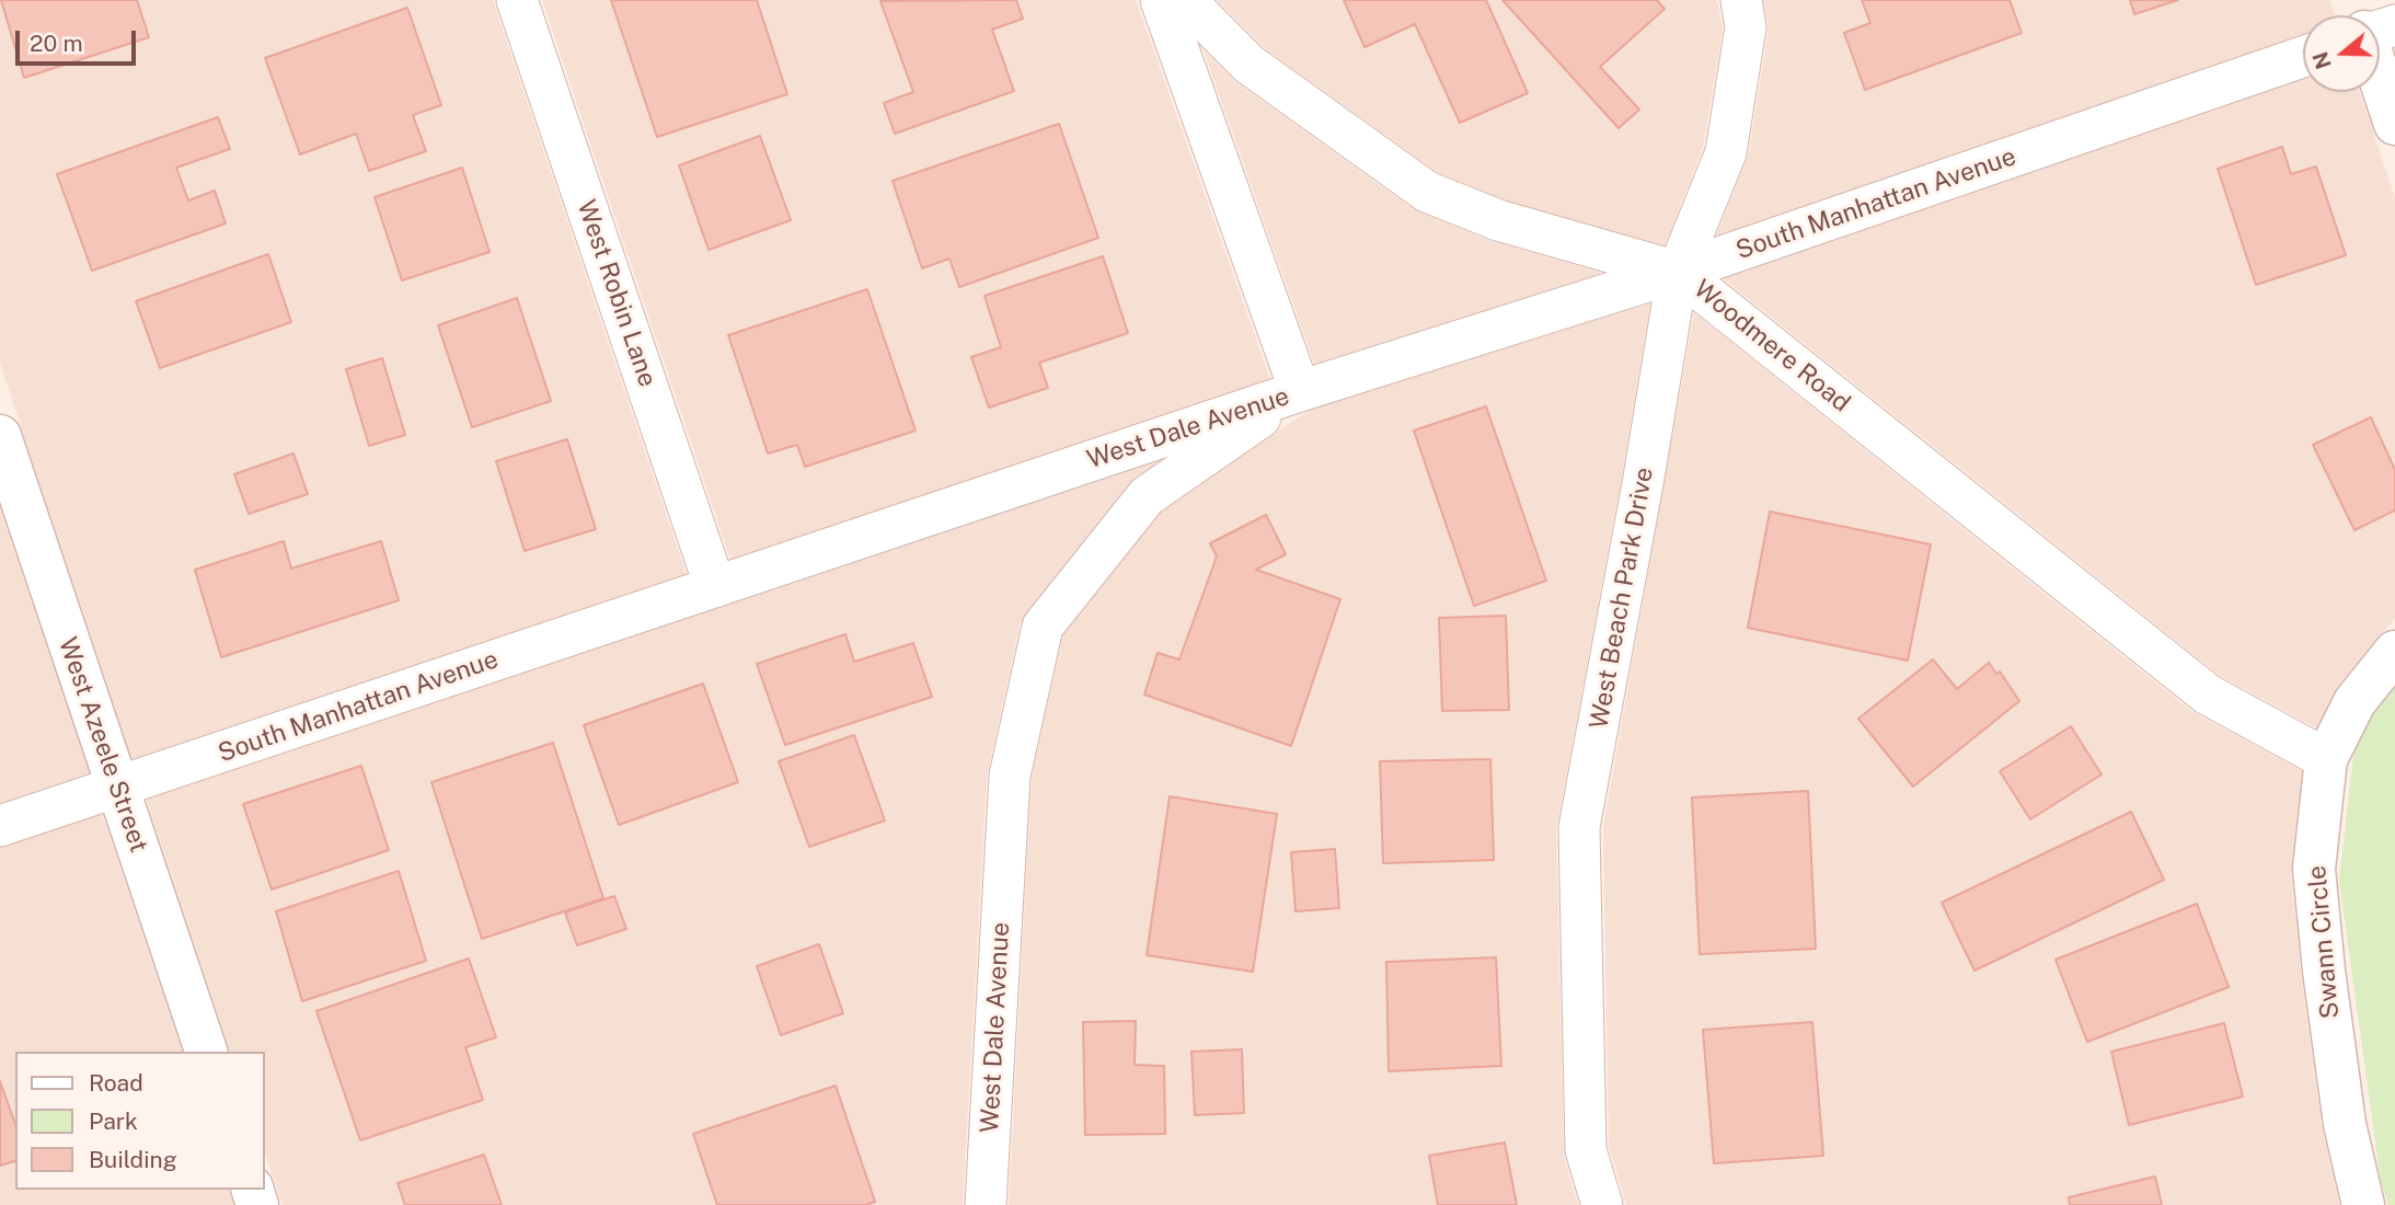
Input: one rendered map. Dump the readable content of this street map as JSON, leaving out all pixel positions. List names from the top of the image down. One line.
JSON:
{"streets":{"street":["South Manhattan Avenue","West Robin Lane","Woodmere Road","West Dale Avenue","West Beach Park Drive","West Azeele Street","Swann Circle"]},"crossings":[["South Manhattan Avenue","West Robin Lane"],["South Manhattan Avenue","Woodmere Road"],["South Manhattan Avenue","West Dale Avenue"],["South Manhattan Avenue","West Beach Park Drive"],["South Manhattan Avenue","West Azeele Street"],["West Robin Lane","West Dale Avenue"],["Woodmere Road","West Beach Park Drive"],["Woodmere Road","Swann Circle"]],"legend":["Road","Park","Building"],"scale_bar":"20 m","north":"left"}
